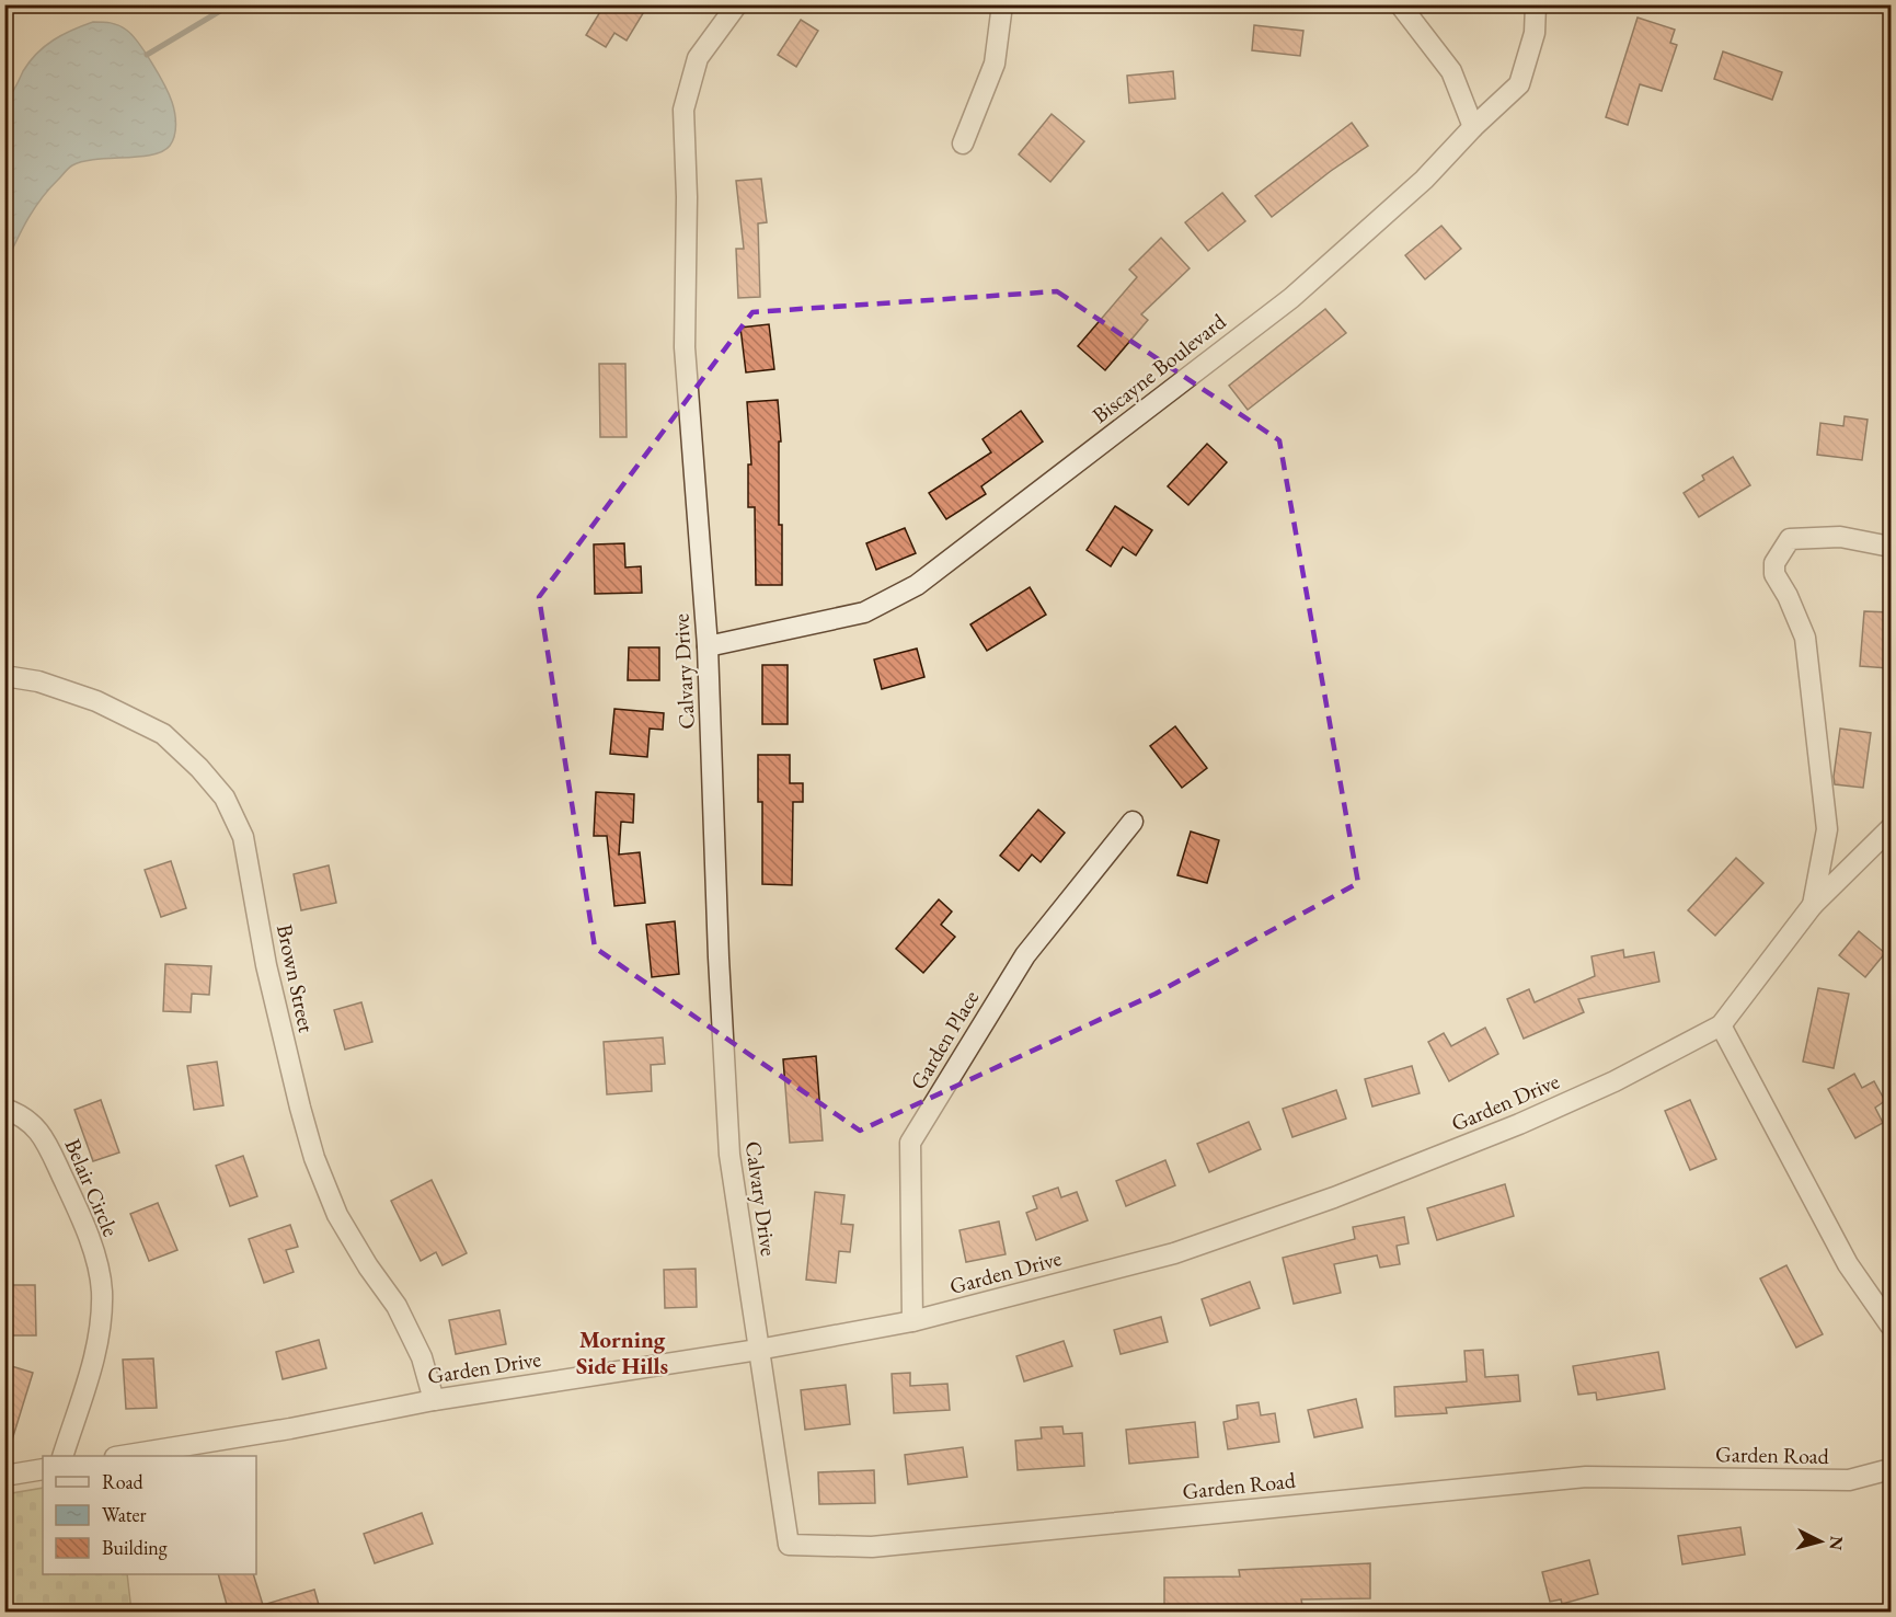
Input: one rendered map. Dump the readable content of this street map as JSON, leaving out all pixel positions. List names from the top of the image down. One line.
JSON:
{"streets":{"street":["Biscayne Boulevard","Calvary Drive","Brown Street","Garden Place","Garden Drive","Belair Circle","Garden Road"]},"crossings":[["Biscayne Boulevard","Calvary Drive"],["Calvary Drive","Garden Drive"],["Calvary Drive","Garden Road"],["Brown Street","Garden Drive"],["Garden Place","Garden Drive"],["Garden Drive","Garden Road"]],"districts":["Morning Side Hills"],"legend":["Road","Water","Building"],"north":"right"}
